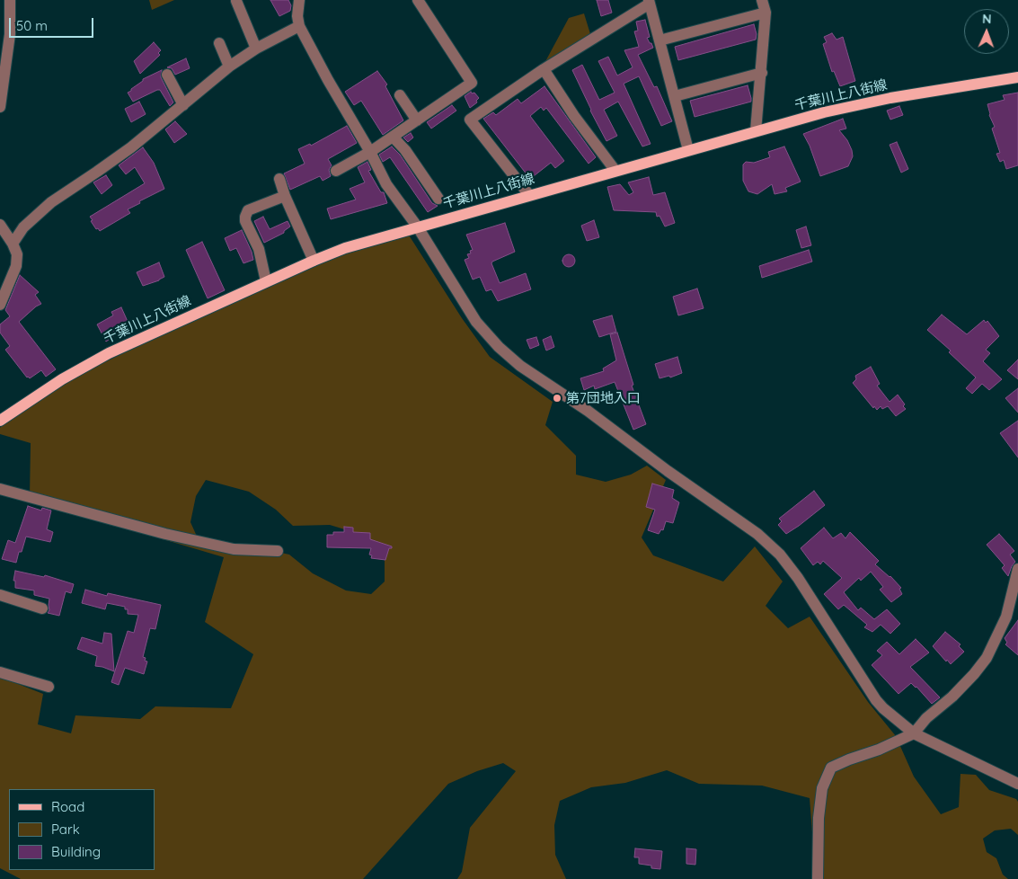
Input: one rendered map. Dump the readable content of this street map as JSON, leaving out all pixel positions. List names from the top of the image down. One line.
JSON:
{"streets":{"main road":["千葉川上八街線"]},"places":["第7団地入口"],"legend":["Road","Park","Building"],"scale_bar":"50 m","north":"top"}
